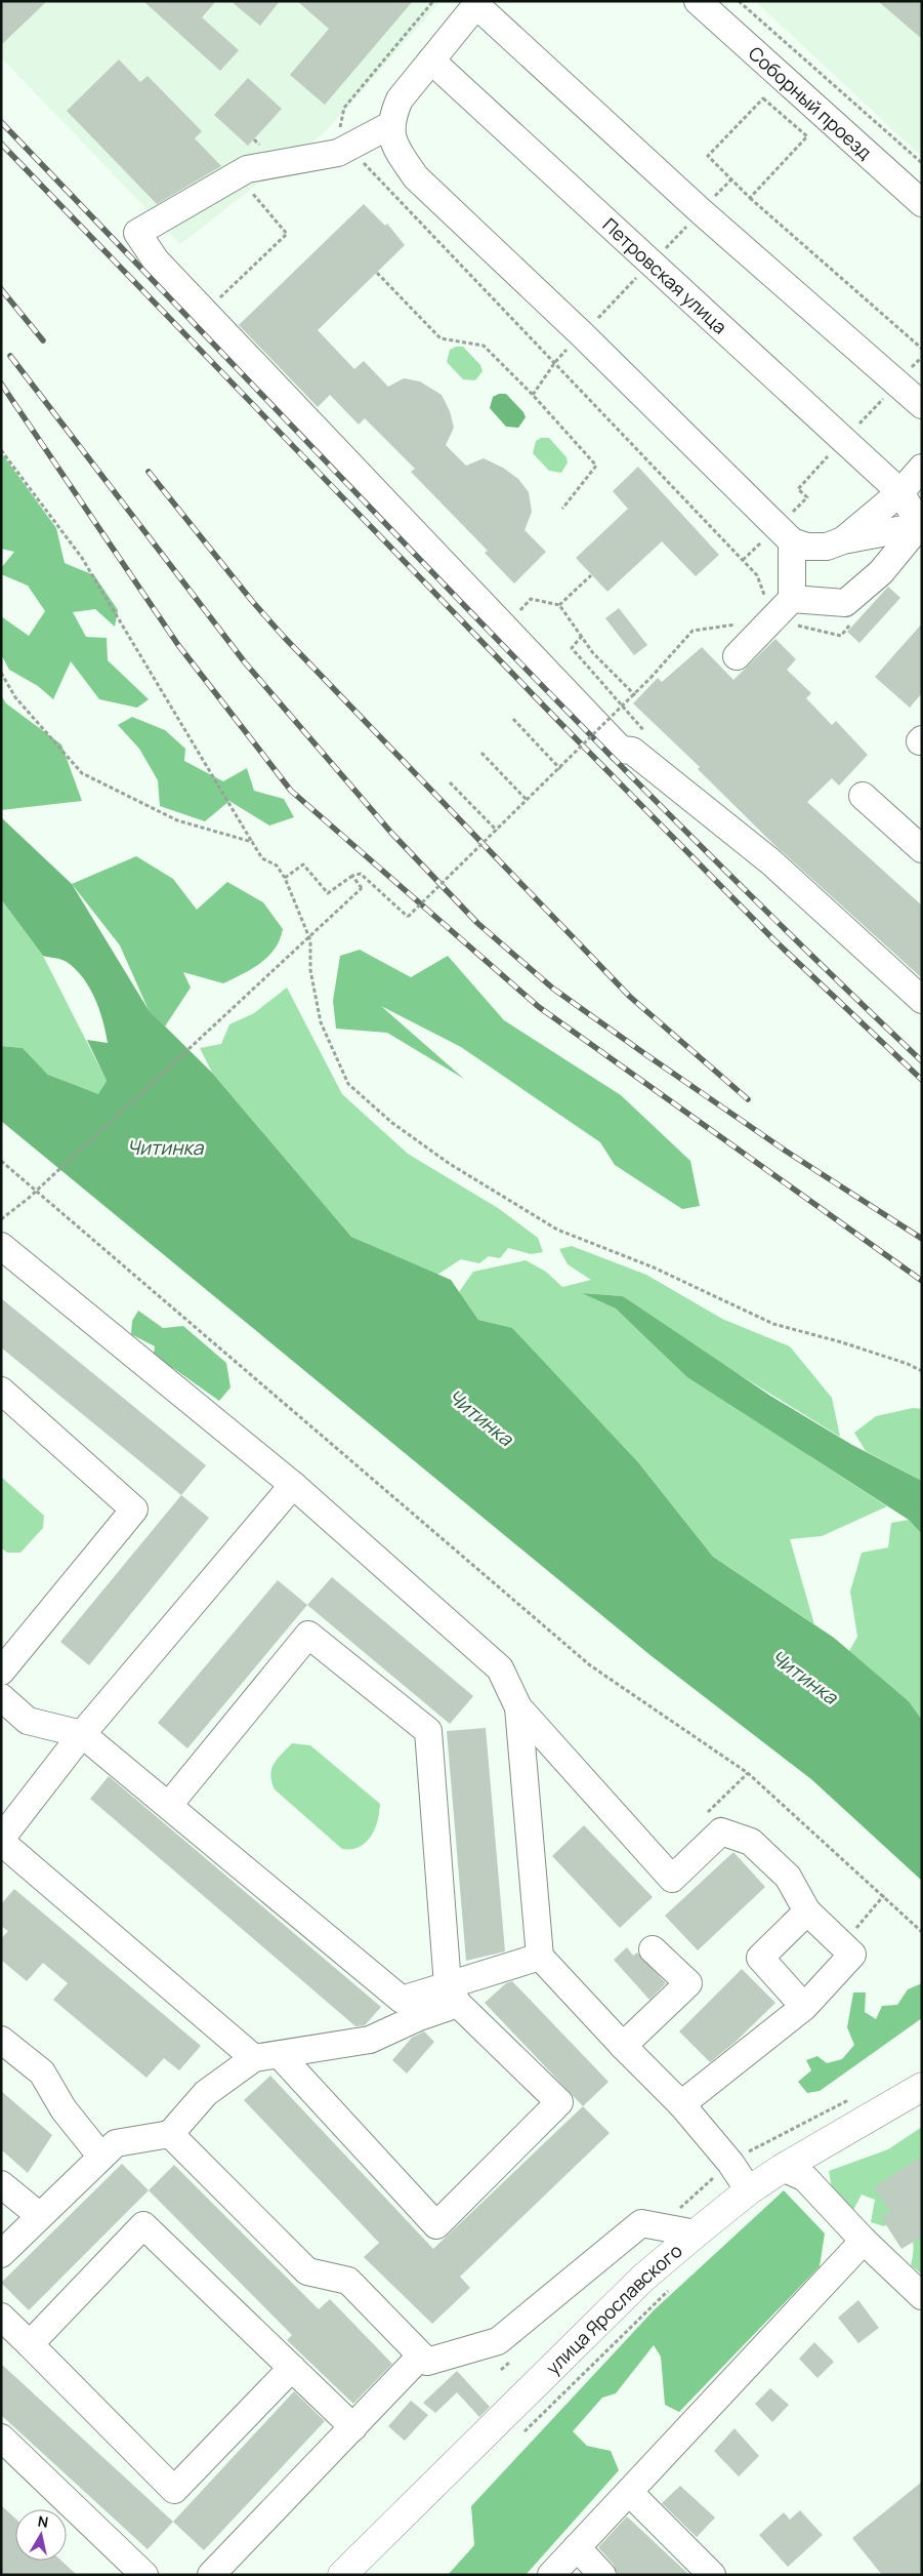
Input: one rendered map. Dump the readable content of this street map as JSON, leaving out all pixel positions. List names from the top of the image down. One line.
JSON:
{"streets":{"main road":["улица Ярославского"],"street":["Соборный проезд","Петровская улица"]},"water":["Читинка"],"north":"top"}
